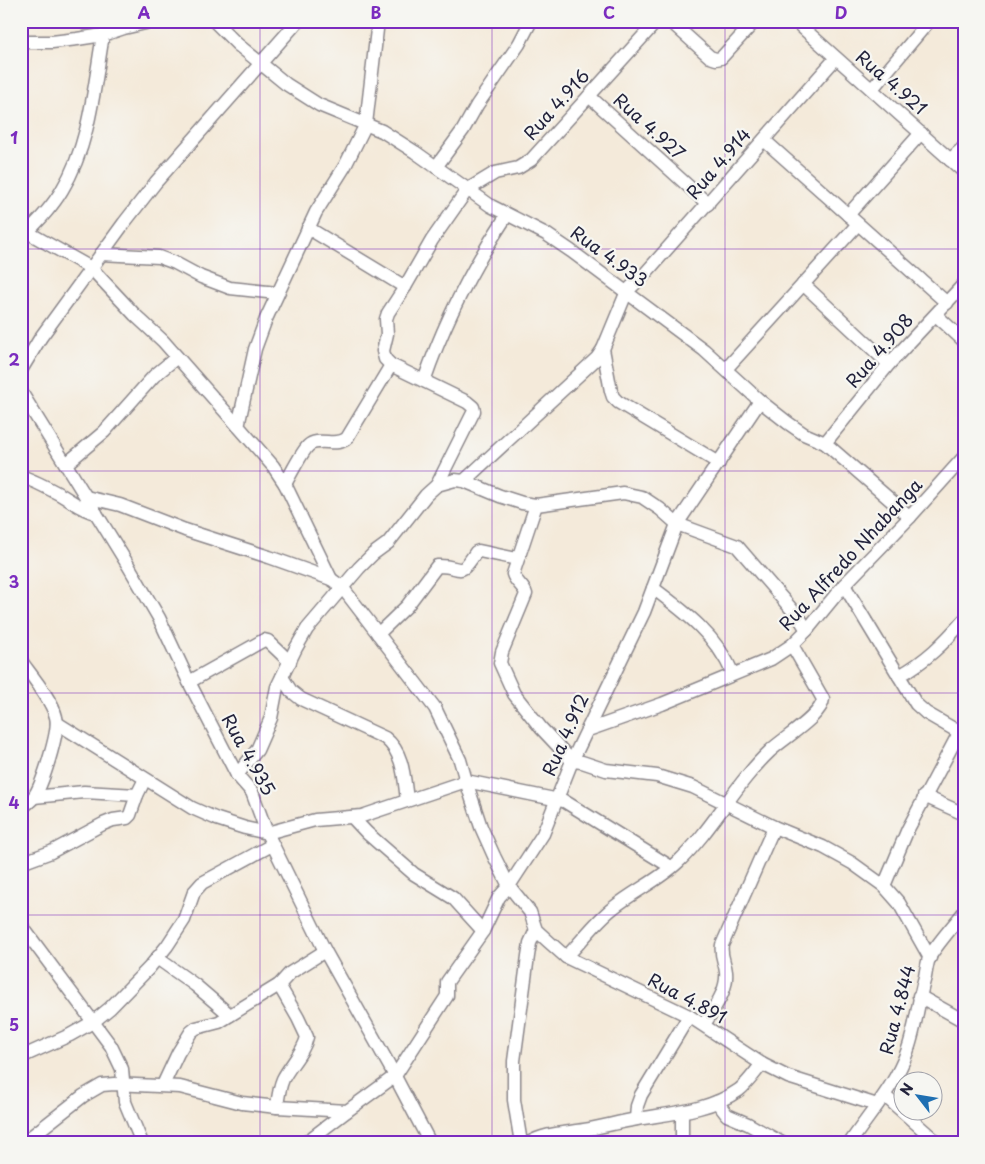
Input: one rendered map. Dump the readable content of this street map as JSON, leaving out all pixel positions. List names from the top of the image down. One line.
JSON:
{"streets":{"street":["Rua 4.921","Rua 4.916","Rua 4.927","Rua 4.914","Rua 4.933","Rua 4.908","Rua Alfredo Nhabanga","Rua 4.912","Rua 4.935","Rua 4.891","Rua 4.844"]},"crossings":[["Rua 4.921","Rua 4.914"],["Rua 4.916","Rua 4.927"],["Rua 4.916","Rua 4.933"],["Rua 4.927","Rua 4.914"],["Rua 4.914","Rua 4.933"],["Rua 4.933","Rua 4.908"],["Rua 4.933","Rua Alfredo Nhabanga"],["Rua 4.933","Rua 4.912"],["Rua Alfredo Nhabanga","Rua 4.912"],["Rua 4.912","Rua 4.935"],["Rua 4.912","Rua 4.891"],["Rua 4.891","Rua 4.844"]],"north":"top left","grid":{"columns":["A","B","C","D"],"rows":["1","2","3","4","5"]}}
